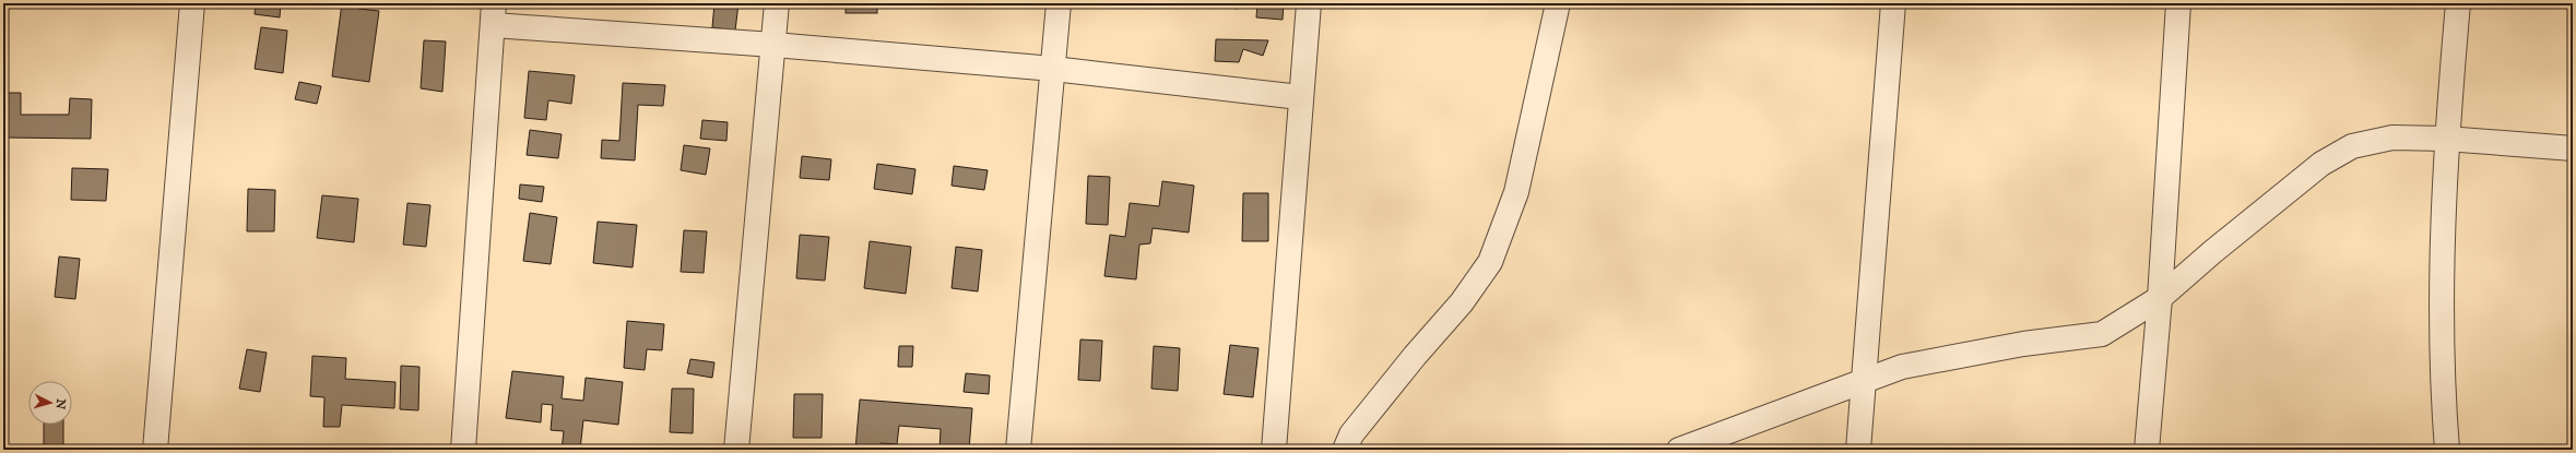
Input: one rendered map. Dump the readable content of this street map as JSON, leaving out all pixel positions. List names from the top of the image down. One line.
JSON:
{"north":"right"}
